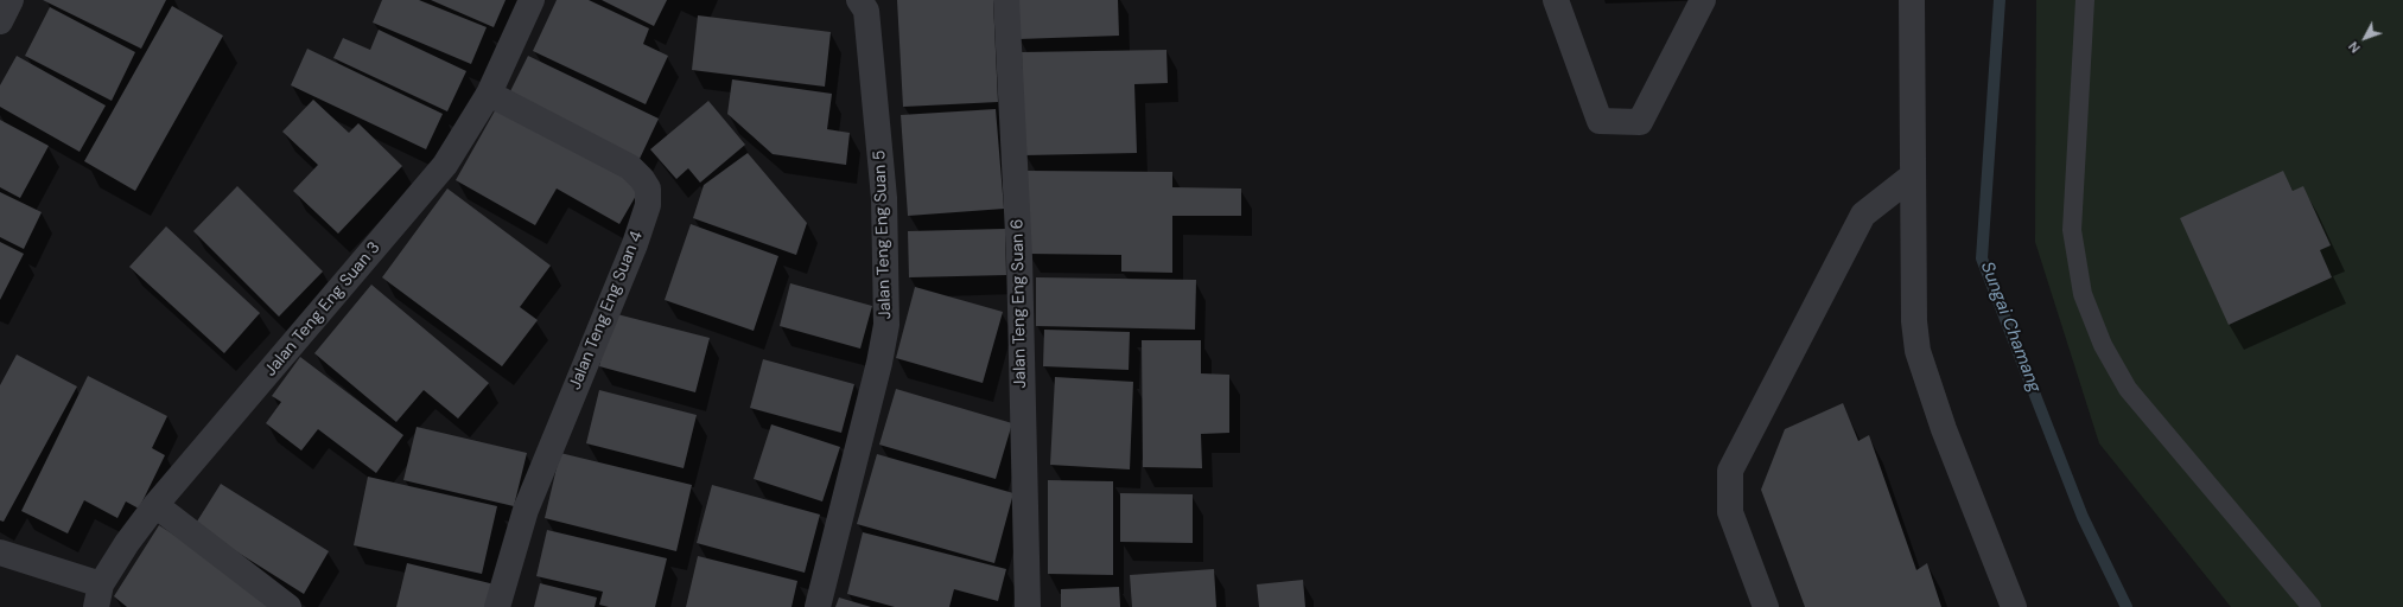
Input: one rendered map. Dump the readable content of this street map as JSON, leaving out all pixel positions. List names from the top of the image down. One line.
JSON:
{"streets":{"street":["Jalan Teng Eng Suan 5","Jalan Teng Eng Suan 6","Jalan Teng Eng Suan 3","Jalan Teng Eng Suan 4"]},"crossings":[["Jalan Teng Eng Suan 3","Jalan Teng Eng Suan 4"]],"water":["Sungai Chamang"],"north":"bottom left"}
